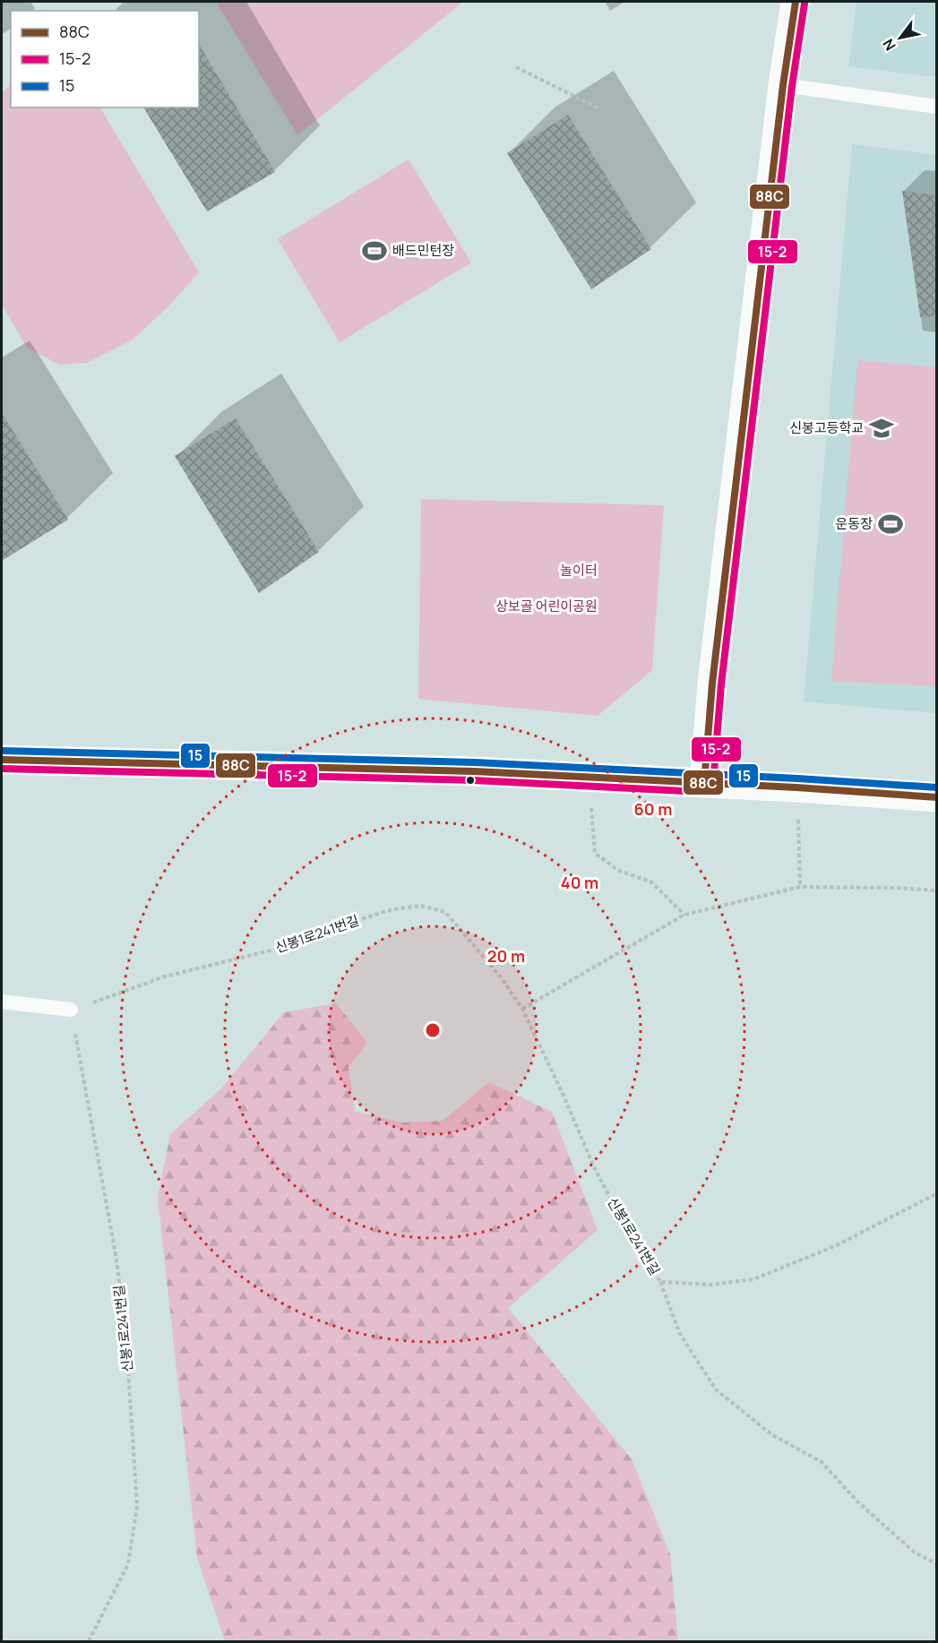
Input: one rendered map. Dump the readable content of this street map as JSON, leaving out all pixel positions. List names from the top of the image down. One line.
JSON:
{"streets":{"path":["신봉1로241번길"]},"parks":["놀이터","상보골 어린이공원"],"places":{"sports":["배드민턴장","운동장"],"school or university":["신봉고등학교"]},"lines":["transit line 88C","transit line 15-2","transit line 15"],"legend":["88C","15-2","15"],"north":"bottom left","rings":["60 m","40 m","20 m"]}
